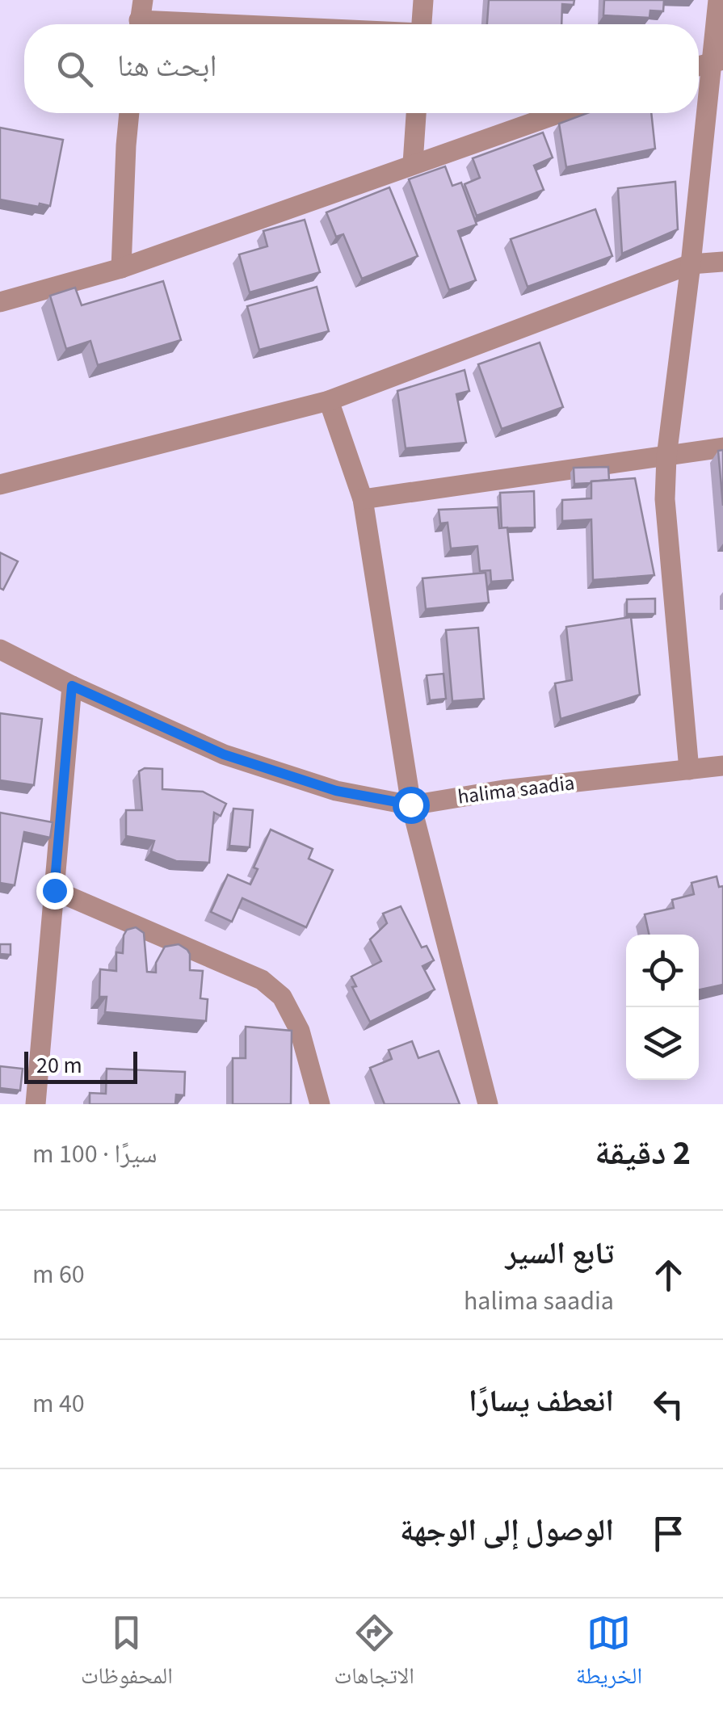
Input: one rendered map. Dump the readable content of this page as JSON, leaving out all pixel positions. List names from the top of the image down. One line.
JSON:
{"streets":{"street":["halima saadia"]},"scale_bar":"20 m","page":{"search":"ابحث هنا","scale":"20 m","heading":["2 دقيقة","سيرًا · 100 m"],"list":[["تابع السير","halima saadia","60 m"],["انعطف يسارًا","40 m"],"الوصول إلى الوجهة"],"nav":["الخريطة","الاتجاهات","المحفوظات"]}}
